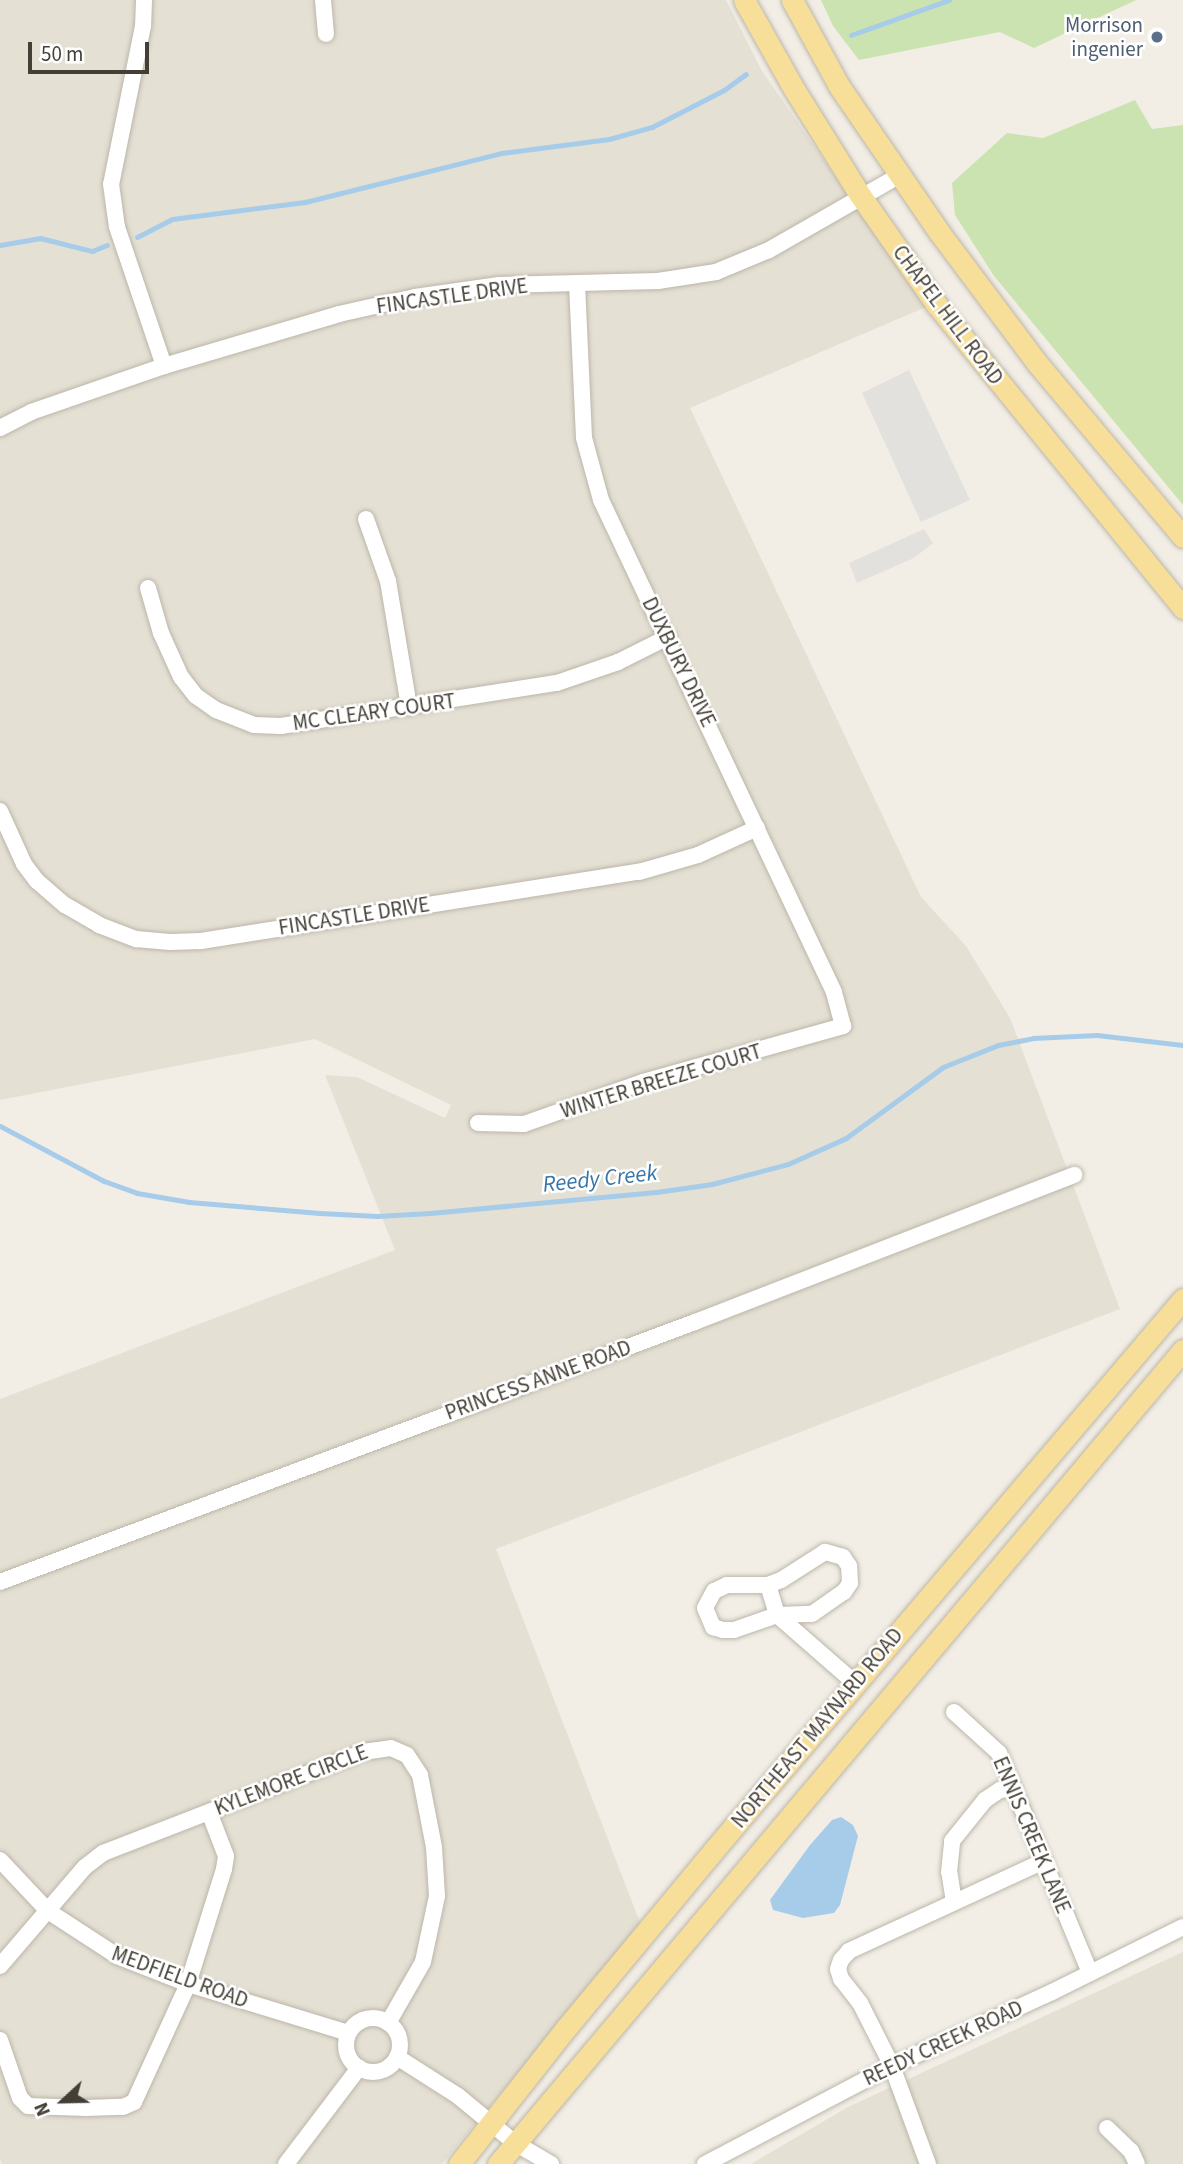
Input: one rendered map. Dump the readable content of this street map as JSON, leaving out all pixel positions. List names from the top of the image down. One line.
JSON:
{"streets":{"main road":["CHAPEL HILL ROAD","NORTHEAST MAYNARD ROAD"],"street":["FINCASTLE DRIVE","DUXBURY DRIVE","MC CLEARY COURT","WINTER BREEZE COURT","PRINCESS ANNE ROAD","KYLEMORE CIRCLE","ENNIS CREEK LANE","MEDFIELD ROAD","REEDY CREEK ROAD"]},"crossings":[["FINCASTLE DRIVE","CHAPEL HILL ROAD"],["FINCASTLE DRIVE","DUXBURY DRIVE"],["DUXBURY DRIVE","MC CLEARY COURT"],["DUXBURY DRIVE","WINTER BREEZE COURT"],["KYLEMORE CIRCLE","MEDFIELD ROAD"],["ENNIS CREEK LANE","REEDY CREEK ROAD"]],"water":["Reedy Creek"],"places":["Morrison ingenier"],"scale_bar":"50 m","north":"left"}
